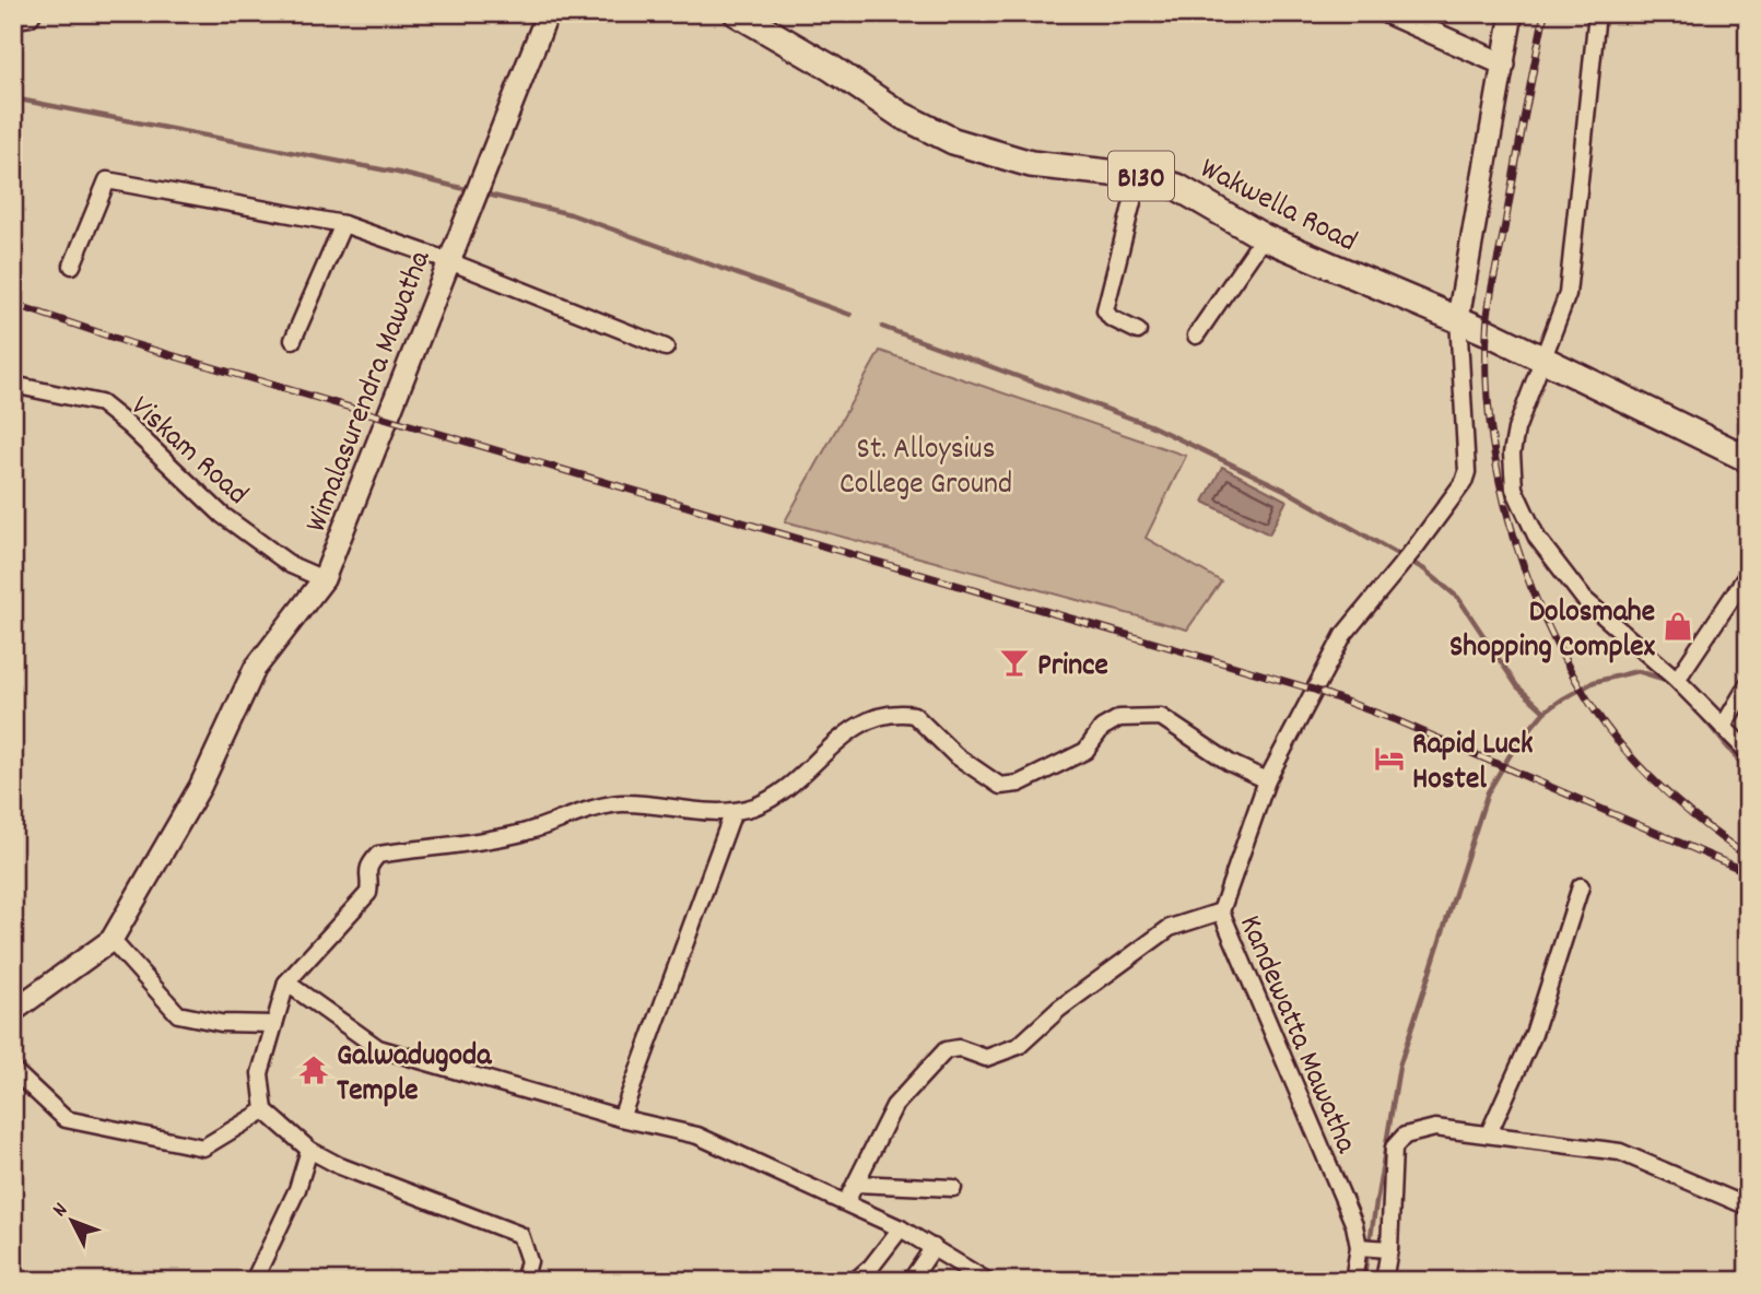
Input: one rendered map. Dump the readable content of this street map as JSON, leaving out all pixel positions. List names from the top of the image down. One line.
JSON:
{"streets":{"main road":["B130","Wakwella Road"],"street":["Wimalasurendra Mawatha","Viskam Road","Kandewatta Mawatha"]},"crossings":[["Wakwella Road","Kandewatta Mawatha"],["Wimalasurendra Mawatha","Viskam Road"]],"parks":["St. Alloysius College Ground"],"places":{"shop":["Dolosmahe Shopping Complex"],"bar":["Prince"],"hotel":["Rapid Luck Hostel"],"temple":["Galwadugoda Temple"]},"north":"top left"}
